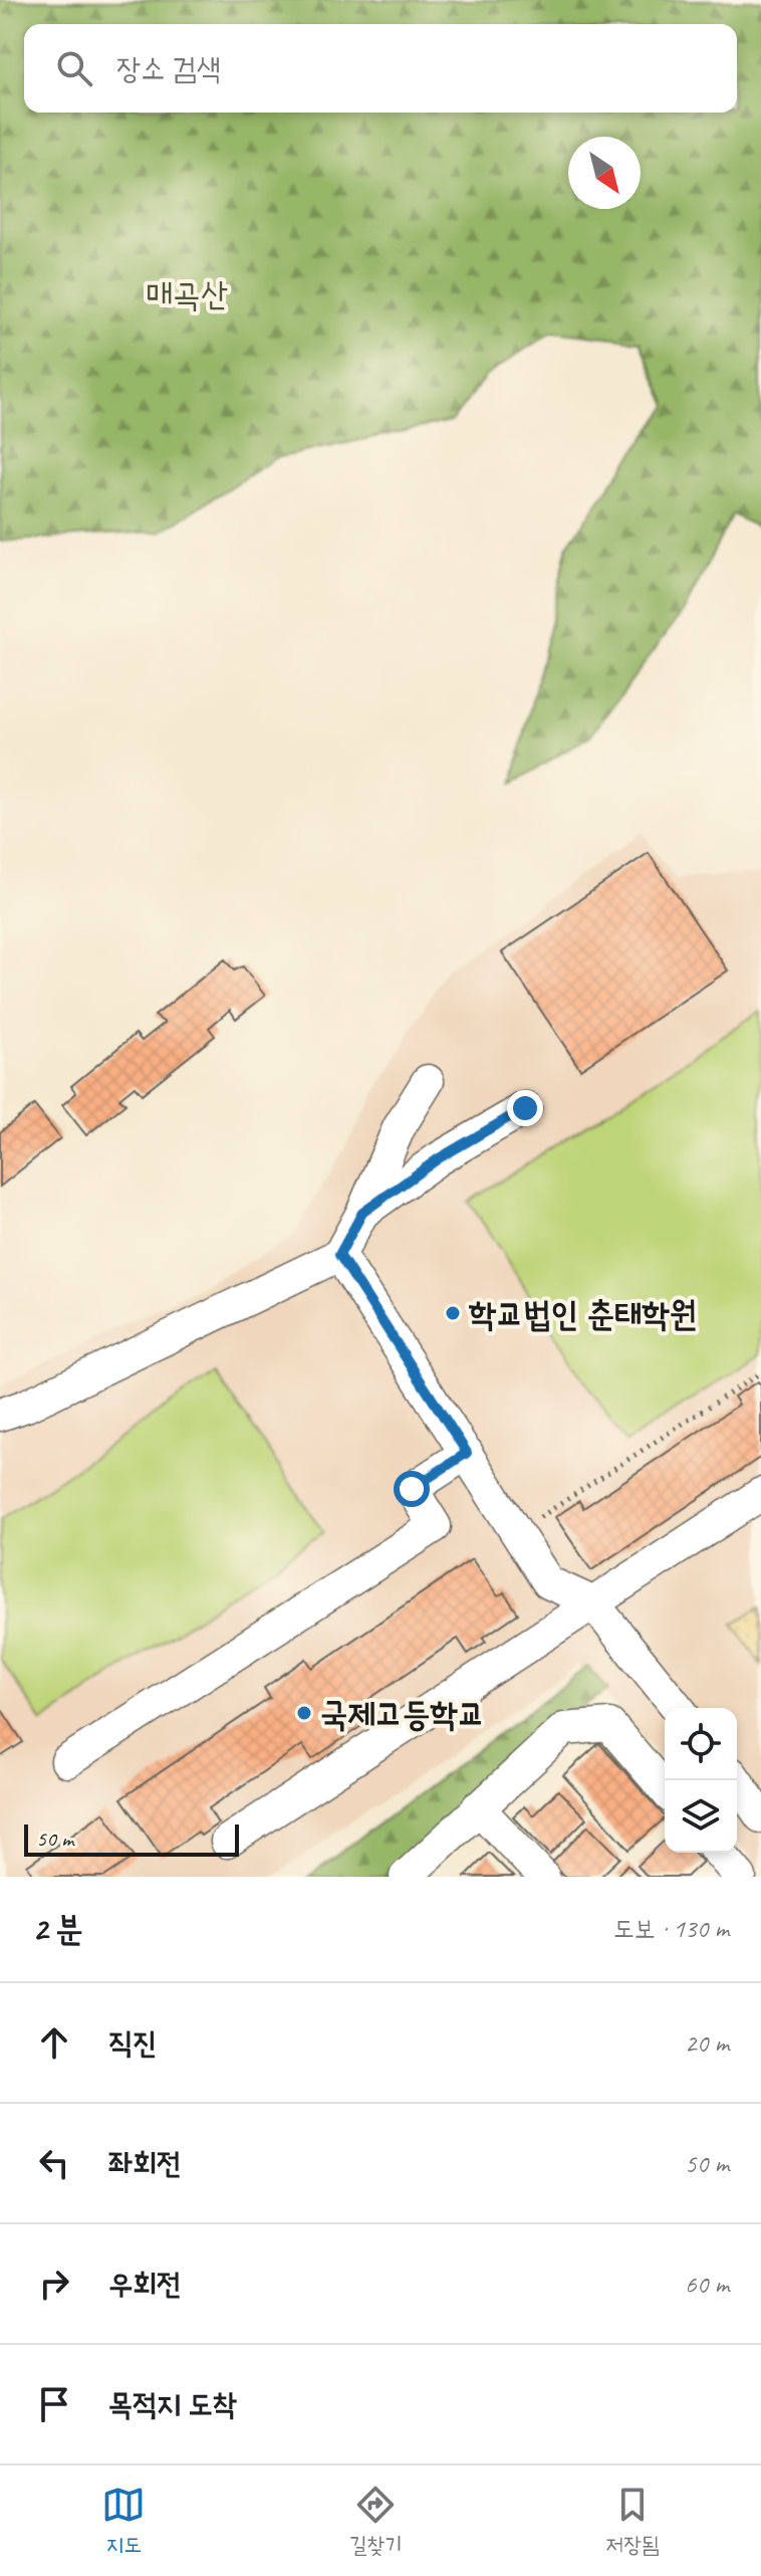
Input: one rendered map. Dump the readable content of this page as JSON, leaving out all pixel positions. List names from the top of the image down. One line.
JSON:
{"parks":["매곡산"],"places":["학교법인 춘태학원","국제고등학교"],"scale_bar":"50 m","north":"bottom right","page":{"search":"장소 검색","scale":"50 m","heading":["2 분","도보 · 130 m"],"list":[["직진","20 m"],["좌회전","50 m"],["우회전","60 m"],"목적지 도착"],"nav":["지도","길찾기","저장됨"]}}
